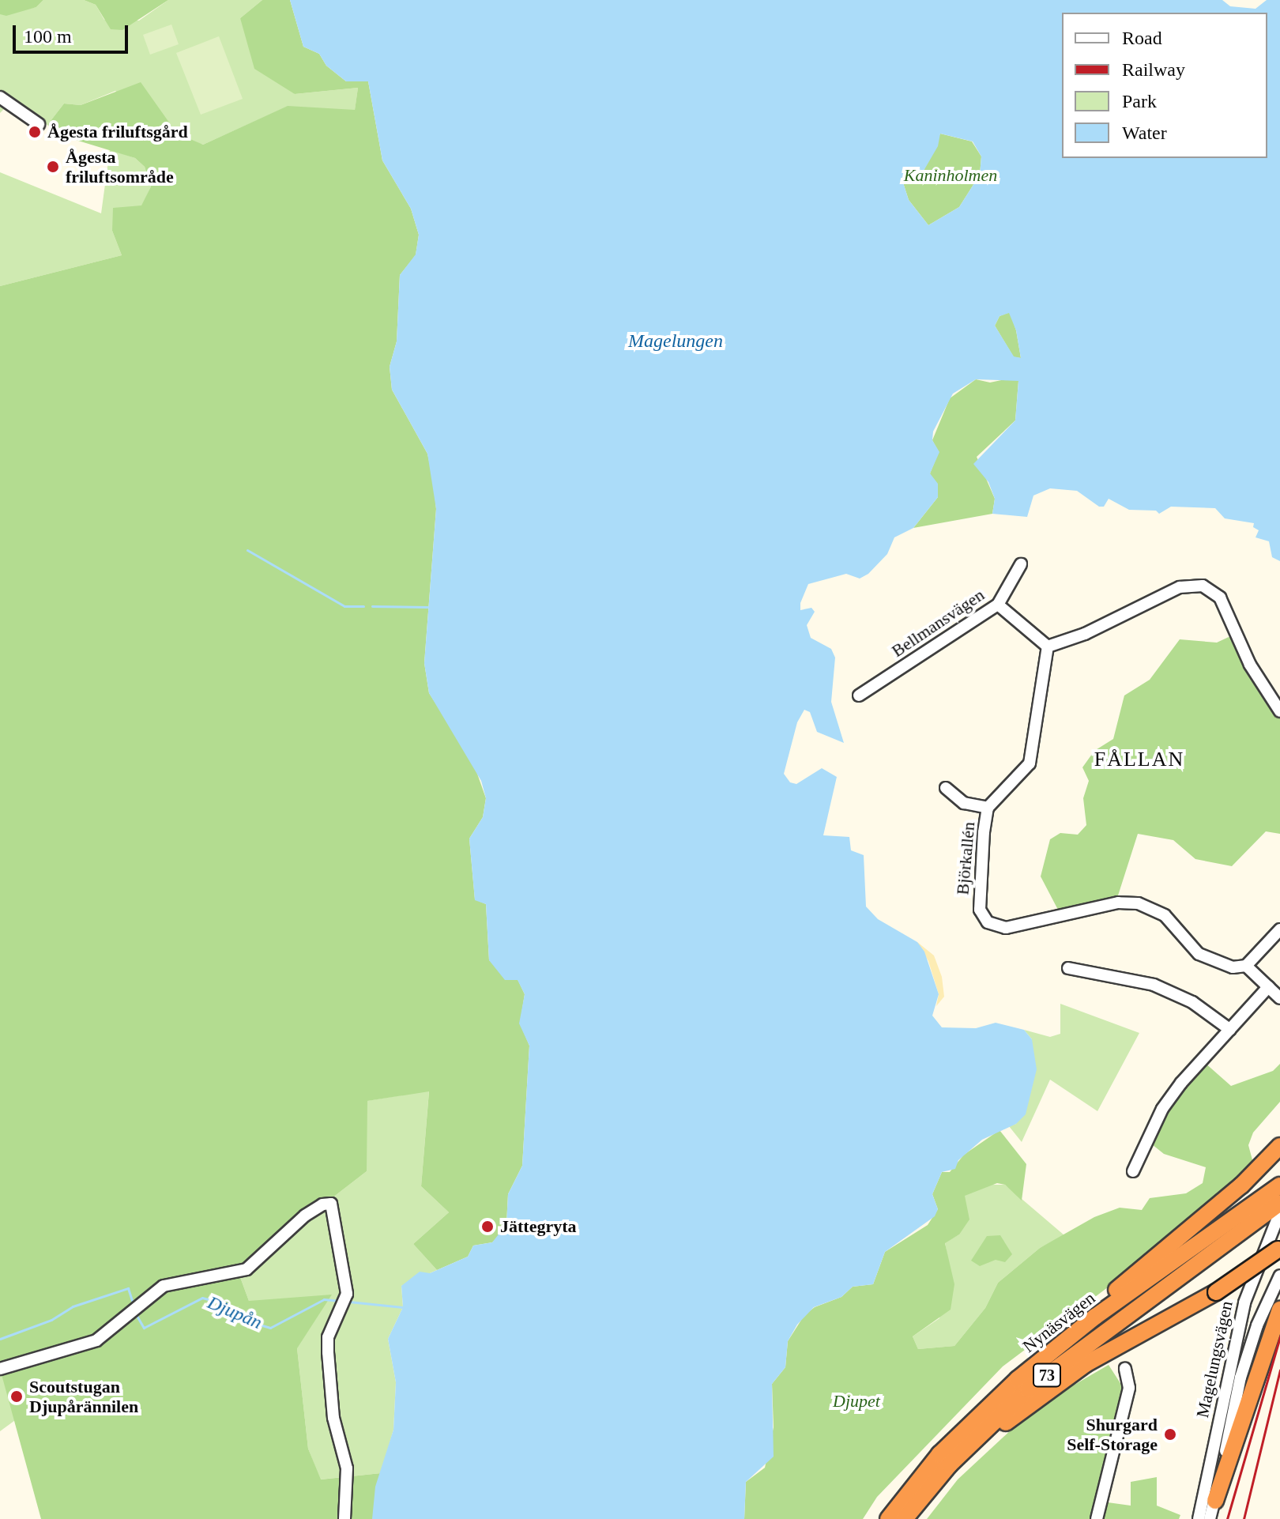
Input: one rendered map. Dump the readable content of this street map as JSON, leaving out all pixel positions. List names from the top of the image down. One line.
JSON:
{"streets":{"highway":["Nynäsvägen","73"],"street":["Bellmansvägen","Björkallén","Magelungsvägen"]},"districts":["FÅLLAN"],"water":["Magelungen","Djupån"],"parks":["Kaninholmen","Djupet"],"places":["Ågesta friluftsgård","Ågesta friluftsområde","Jättegryta","Scoutstugan Djupårännilen","Shurgard Self-Storage"],"legend":["Road","Railway","Park","Water"],"scale_bar":"100 m"}
